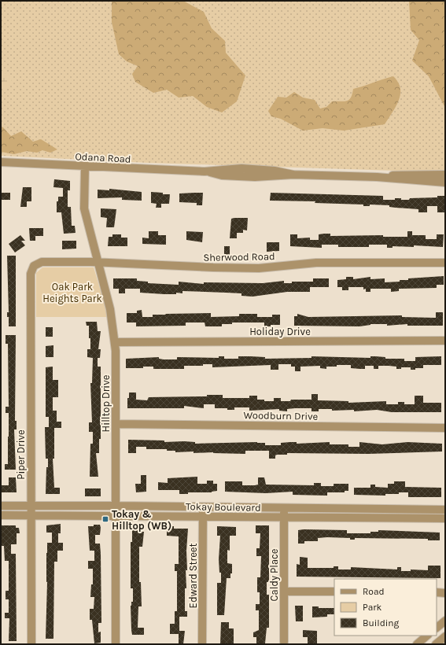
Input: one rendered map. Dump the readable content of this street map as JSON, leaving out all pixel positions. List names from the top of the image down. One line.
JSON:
{"streets":{"street":["Odana Road","Sherwood Road","Holiday Drive","Hilltop Drive","Woodburn Drive","Piper Drive","Tokay Boulevard","Caldy Place","Edward Street"]},"crossings":[["Odana Road","Hilltop Drive"],["Sherwood Road","Hilltop Drive"],["Sherwood Road","Piper Drive"],["Holiday Drive","Hilltop Drive"],["Hilltop Drive","Woodburn Drive"],["Hilltop Drive","Tokay Boulevard"],["Piper Drive","Tokay Boulevard"],["Tokay Boulevard","Caldy Place"],["Tokay Boulevard","Edward Street"]],"parks":["Oak Park Heights Park"],"places":{"transit":["Tokay & Hilltop (WB)"]},"legend":["Road","Park","Building"]}
